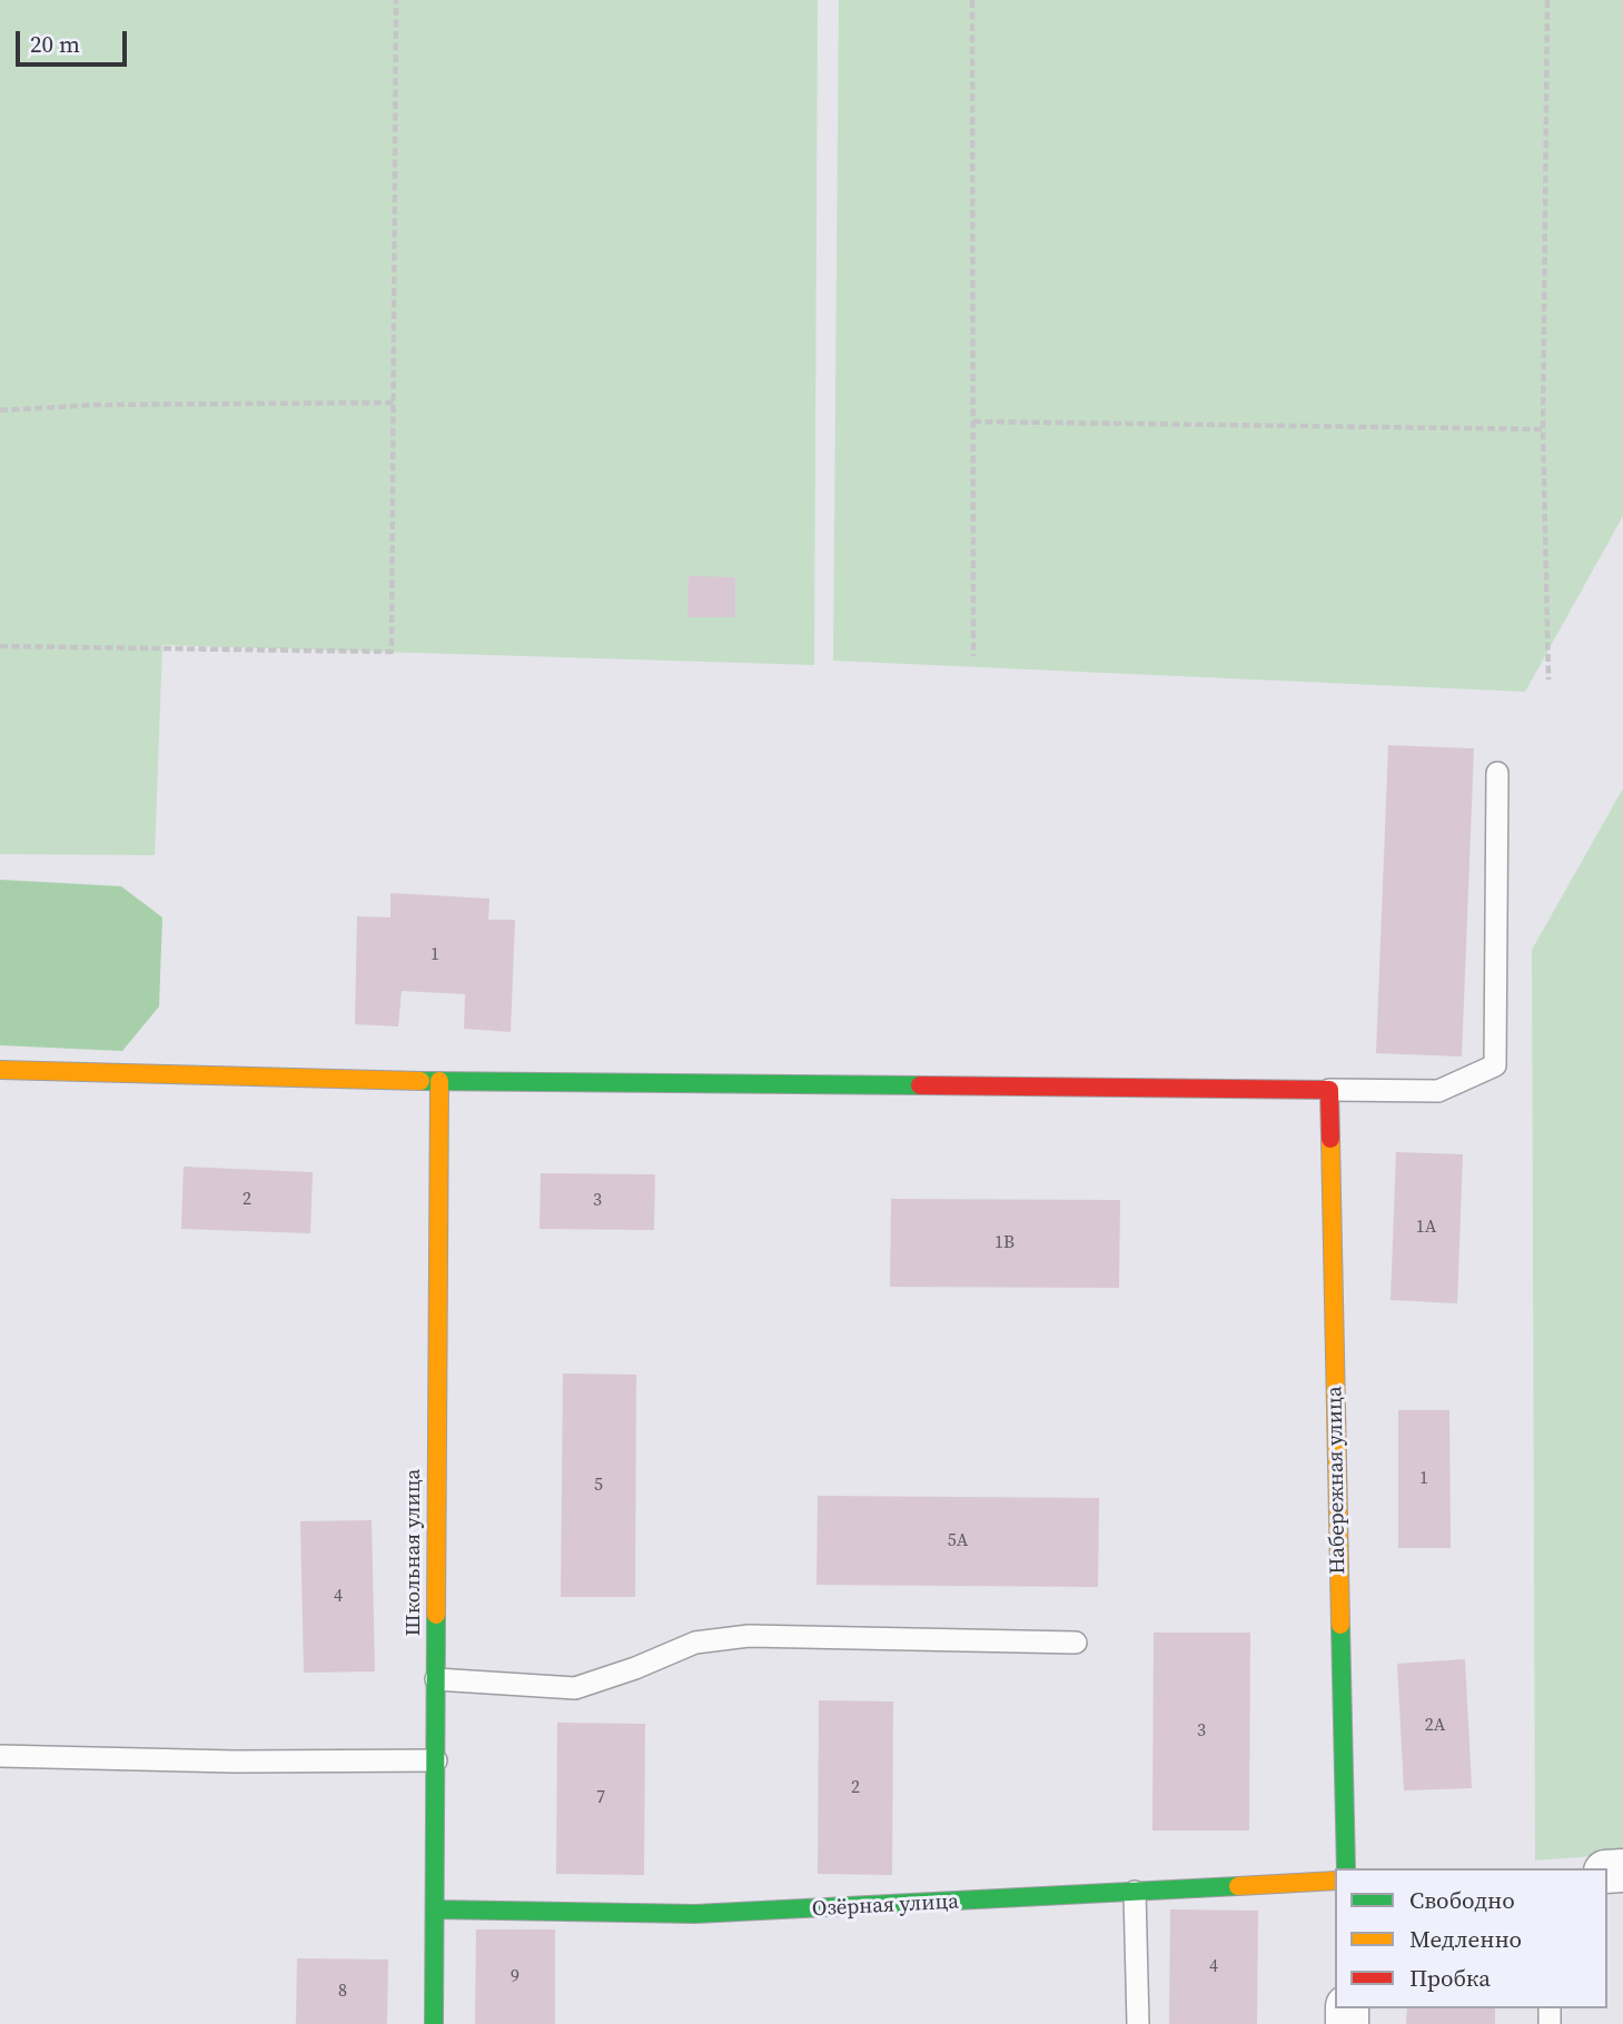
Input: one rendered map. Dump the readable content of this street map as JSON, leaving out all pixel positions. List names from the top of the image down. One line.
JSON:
{"streets":{"street":["Набережная улица","Школьная улица","Озёрная улица"]},"crossings":[["Школьная улица","Озёрная улица"]],"house_numbers":["1","2","3","1А","1В","1","5","5А","4","2А","3","2","7","4","9","8"],"legend":["Свободно","Медленно","Пробка"],"scale_bar":"20 m"}
